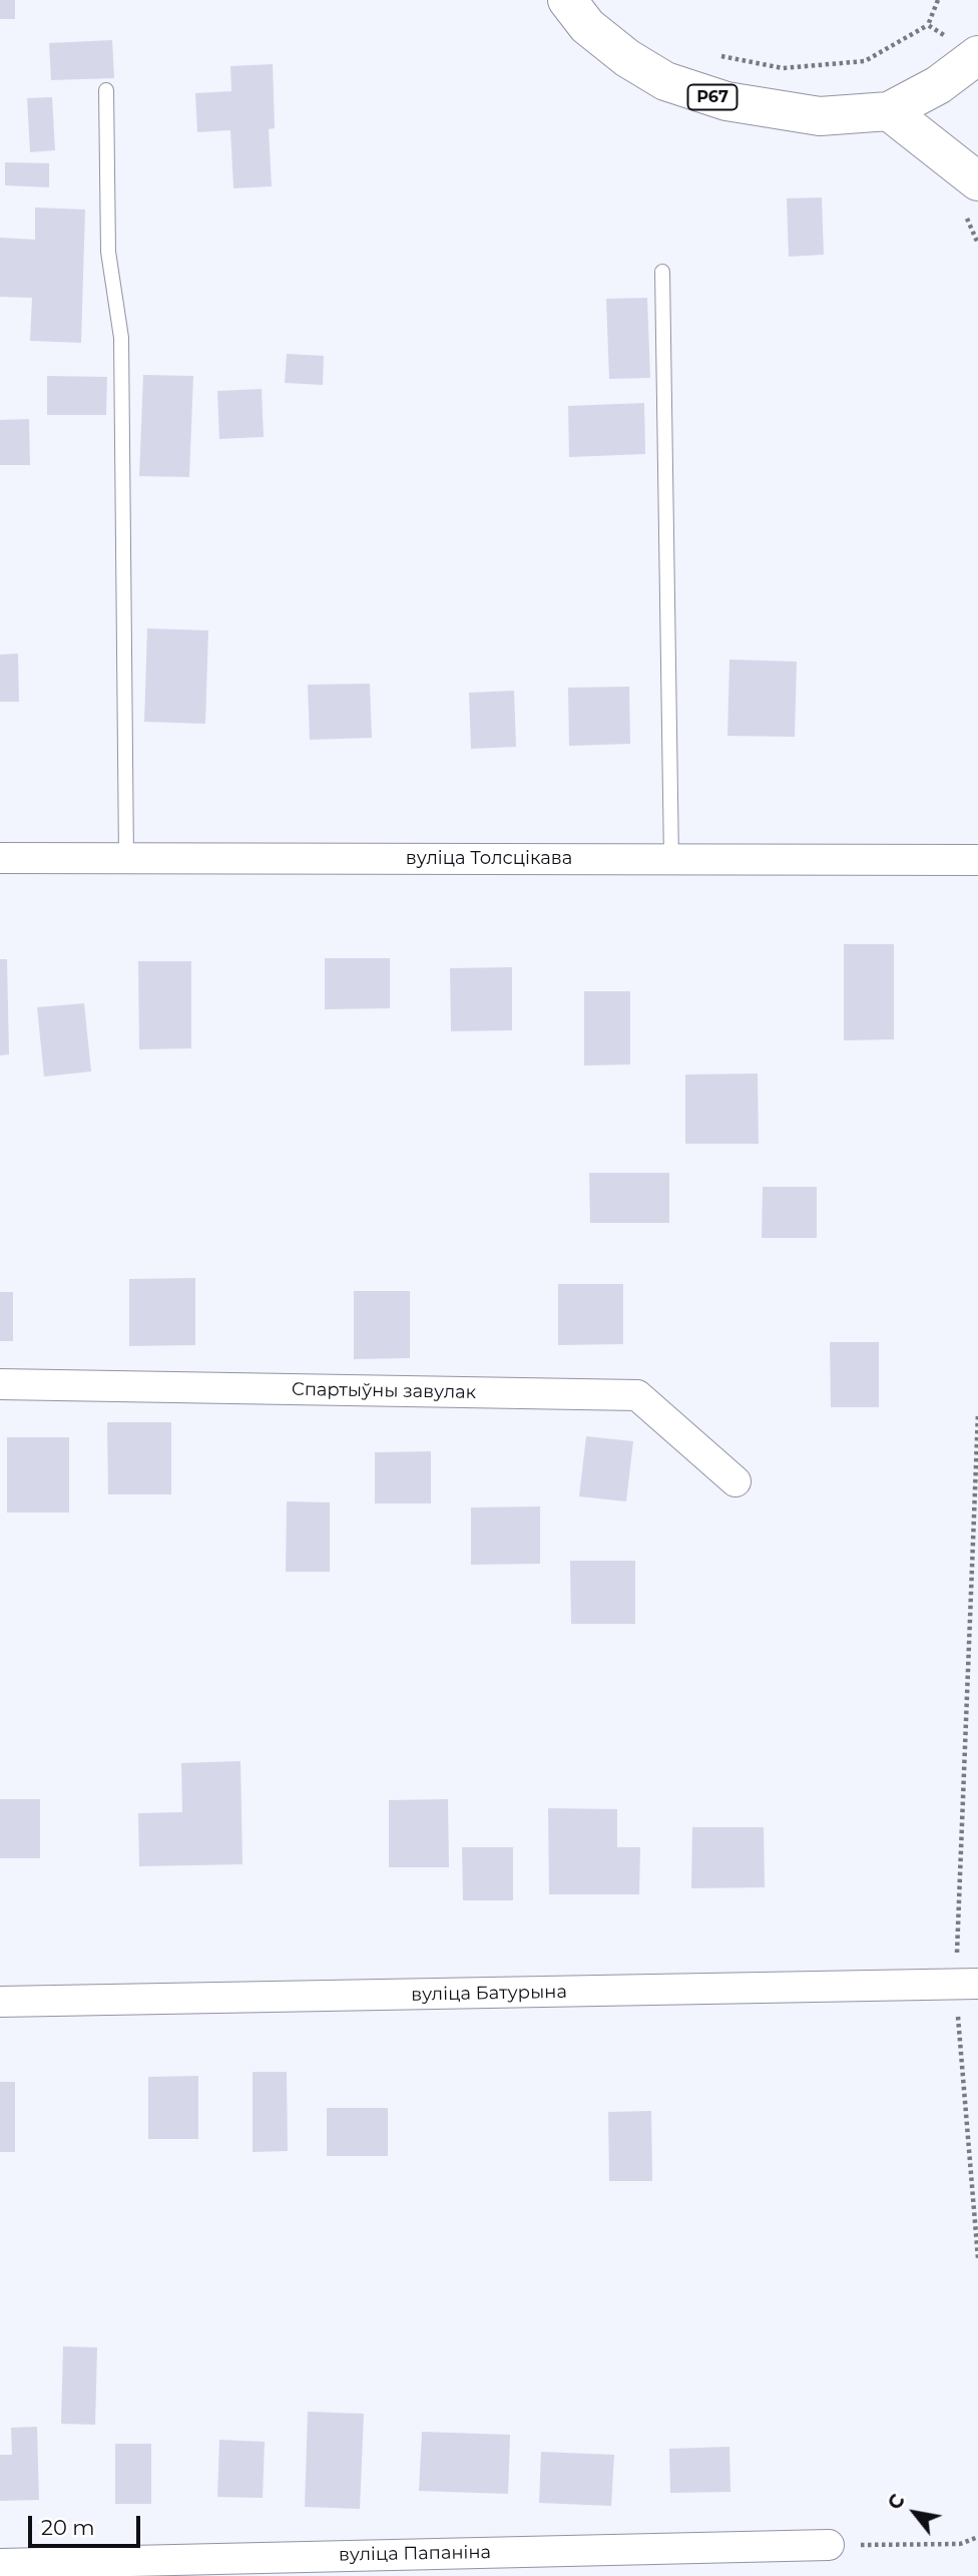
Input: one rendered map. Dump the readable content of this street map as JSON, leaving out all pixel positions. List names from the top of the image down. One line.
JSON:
{"streets":{"main road":["Р67"],"street":["вуліца Толсцікава","Спартыўны завулак","вуліца Батурына","вуліца Папаніна"]},"scale_bar":"20 m","north":"top left"}
